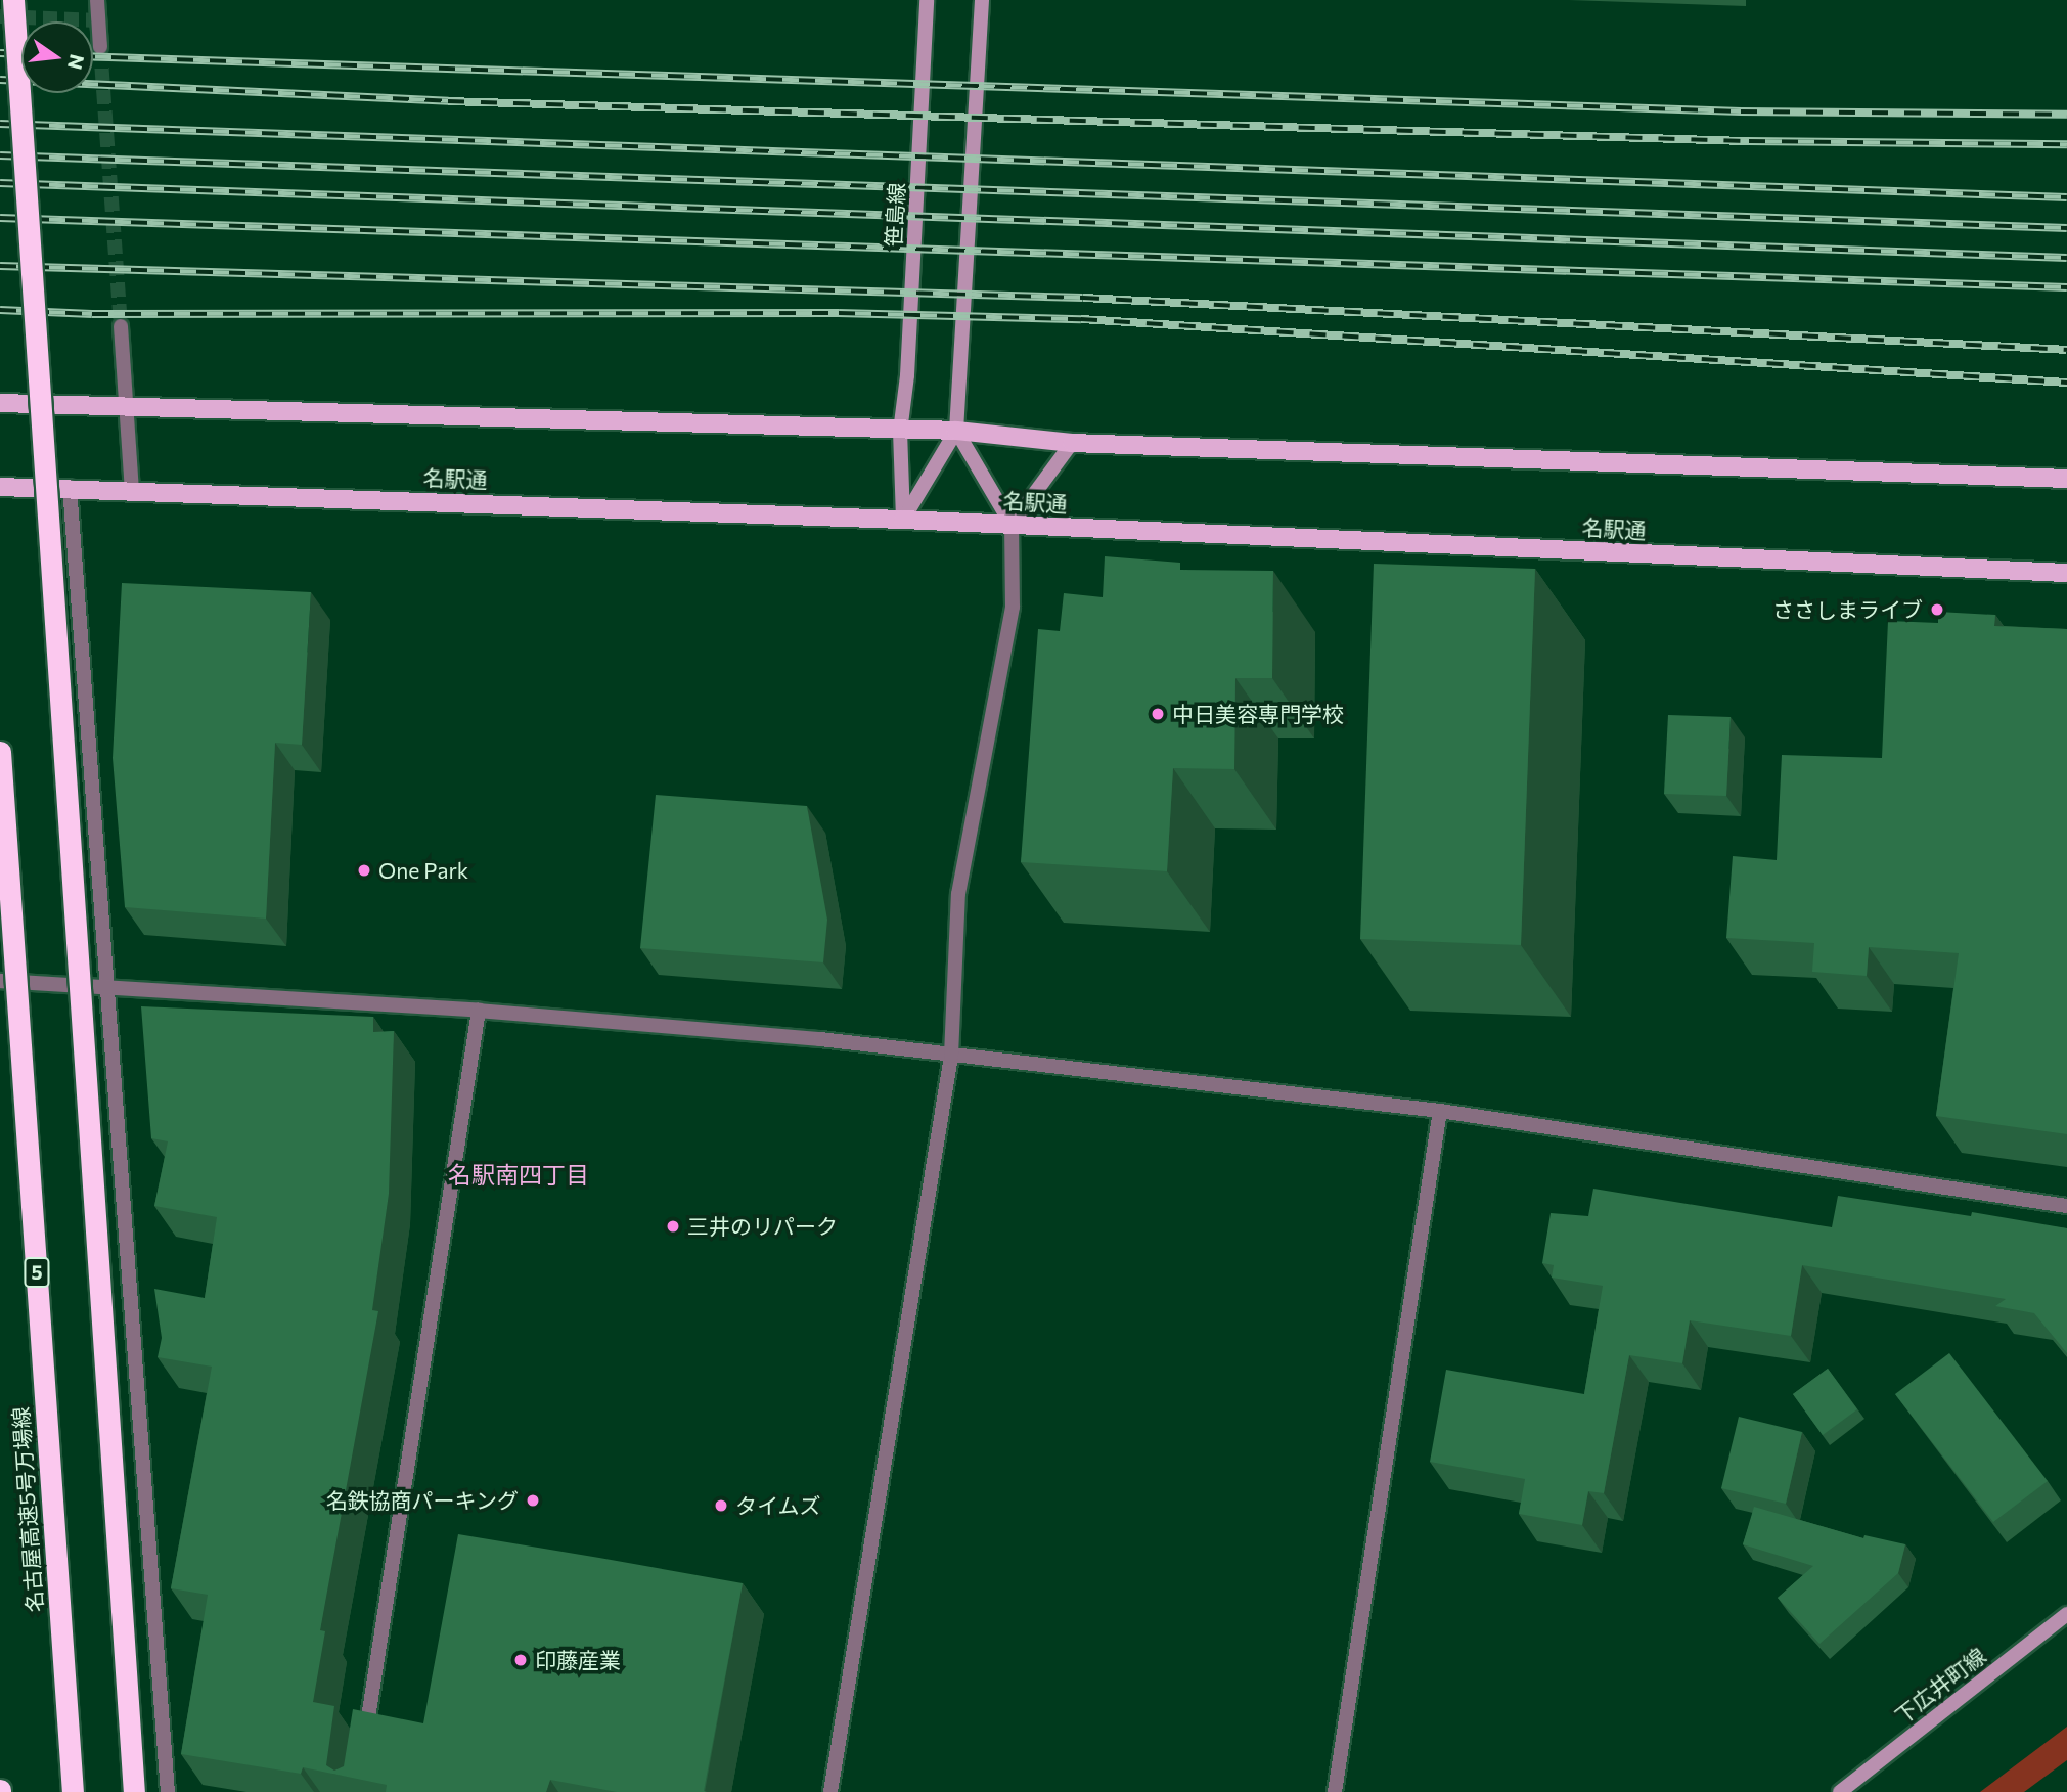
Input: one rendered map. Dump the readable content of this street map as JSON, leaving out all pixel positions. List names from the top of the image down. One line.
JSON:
{"streets":{"highway":["5","名古屋高速5号万場線"],"main road":["名駅通"],"street":["笹島線","下広井町線"]},"crossings":[["笹島線","名駅通"]],"districts":["名駅南四丁目"],"places":["ささしまライブ","中日美容専門学校","One Park","三井のリパーク","名鉄協商パーキング","タイムズ","印藤産業"],"north":"right"}
